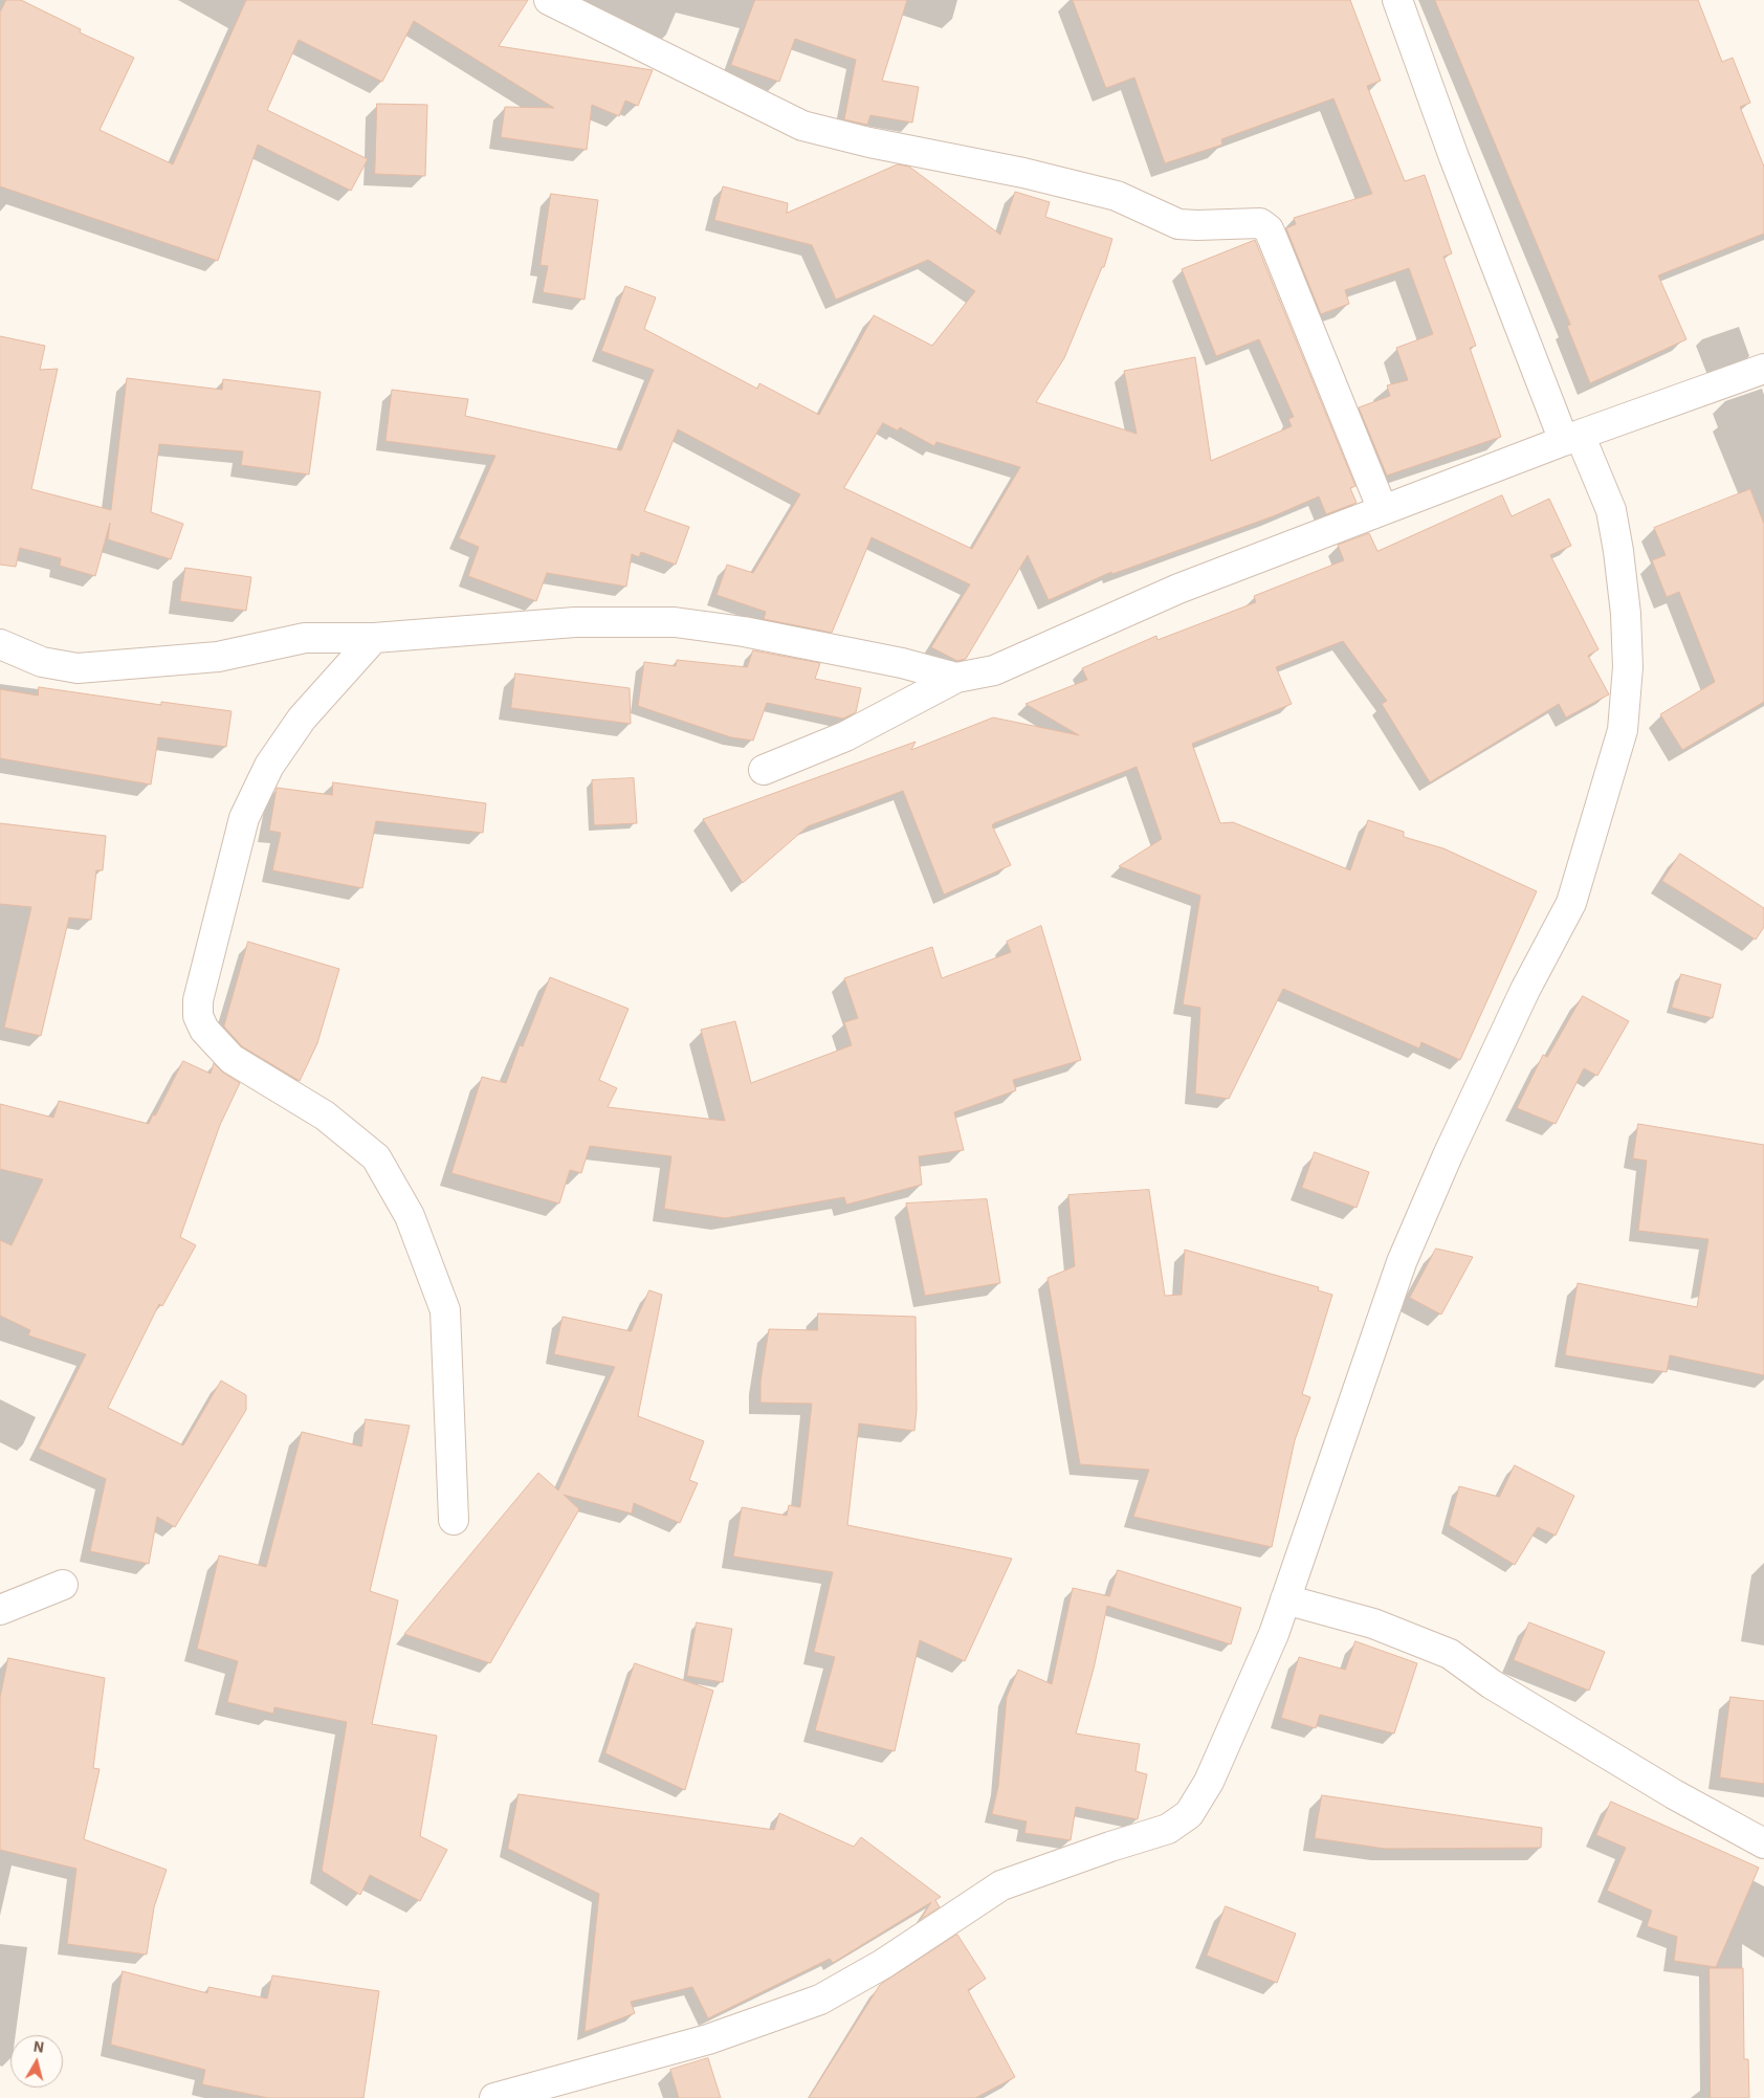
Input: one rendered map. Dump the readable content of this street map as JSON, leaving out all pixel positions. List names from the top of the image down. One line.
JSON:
{"north":"top"}
